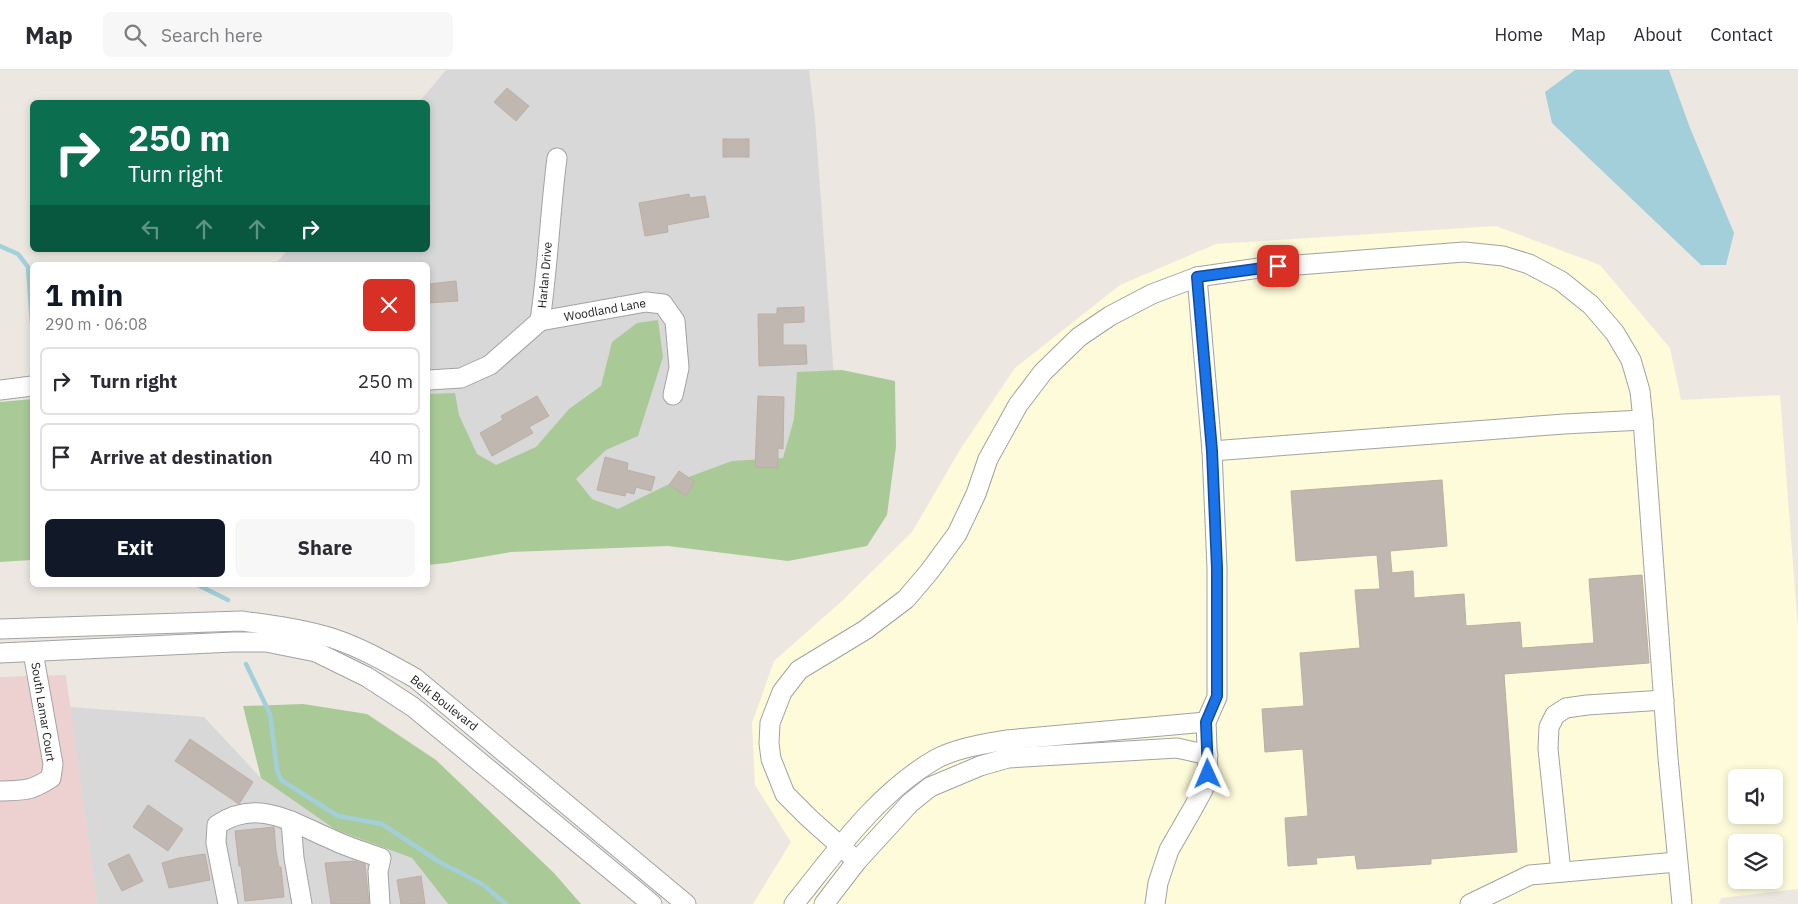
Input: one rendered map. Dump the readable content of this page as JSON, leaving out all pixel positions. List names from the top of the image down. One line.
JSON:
{"streets":{"street":["Harlan Drive","Woodland Lane","Belk Boulevard","South Lamar Court"]},"crossings":[["Harlan Drive","Woodland Lane"],["Belk Boulevard","South Lamar Court"]],"page":{"header":"Map","search":"Search here","nav":["Home","Map","About","Contact"],"turn":["250 m","Turn right"],"heading":["1 min","290 m · 06:08"],"list":[{"name":"Turn right","value":"250 m"},{"name":"Arrive at destination","value":"40 m"}],"buttons":["Exit","Share"]}}
